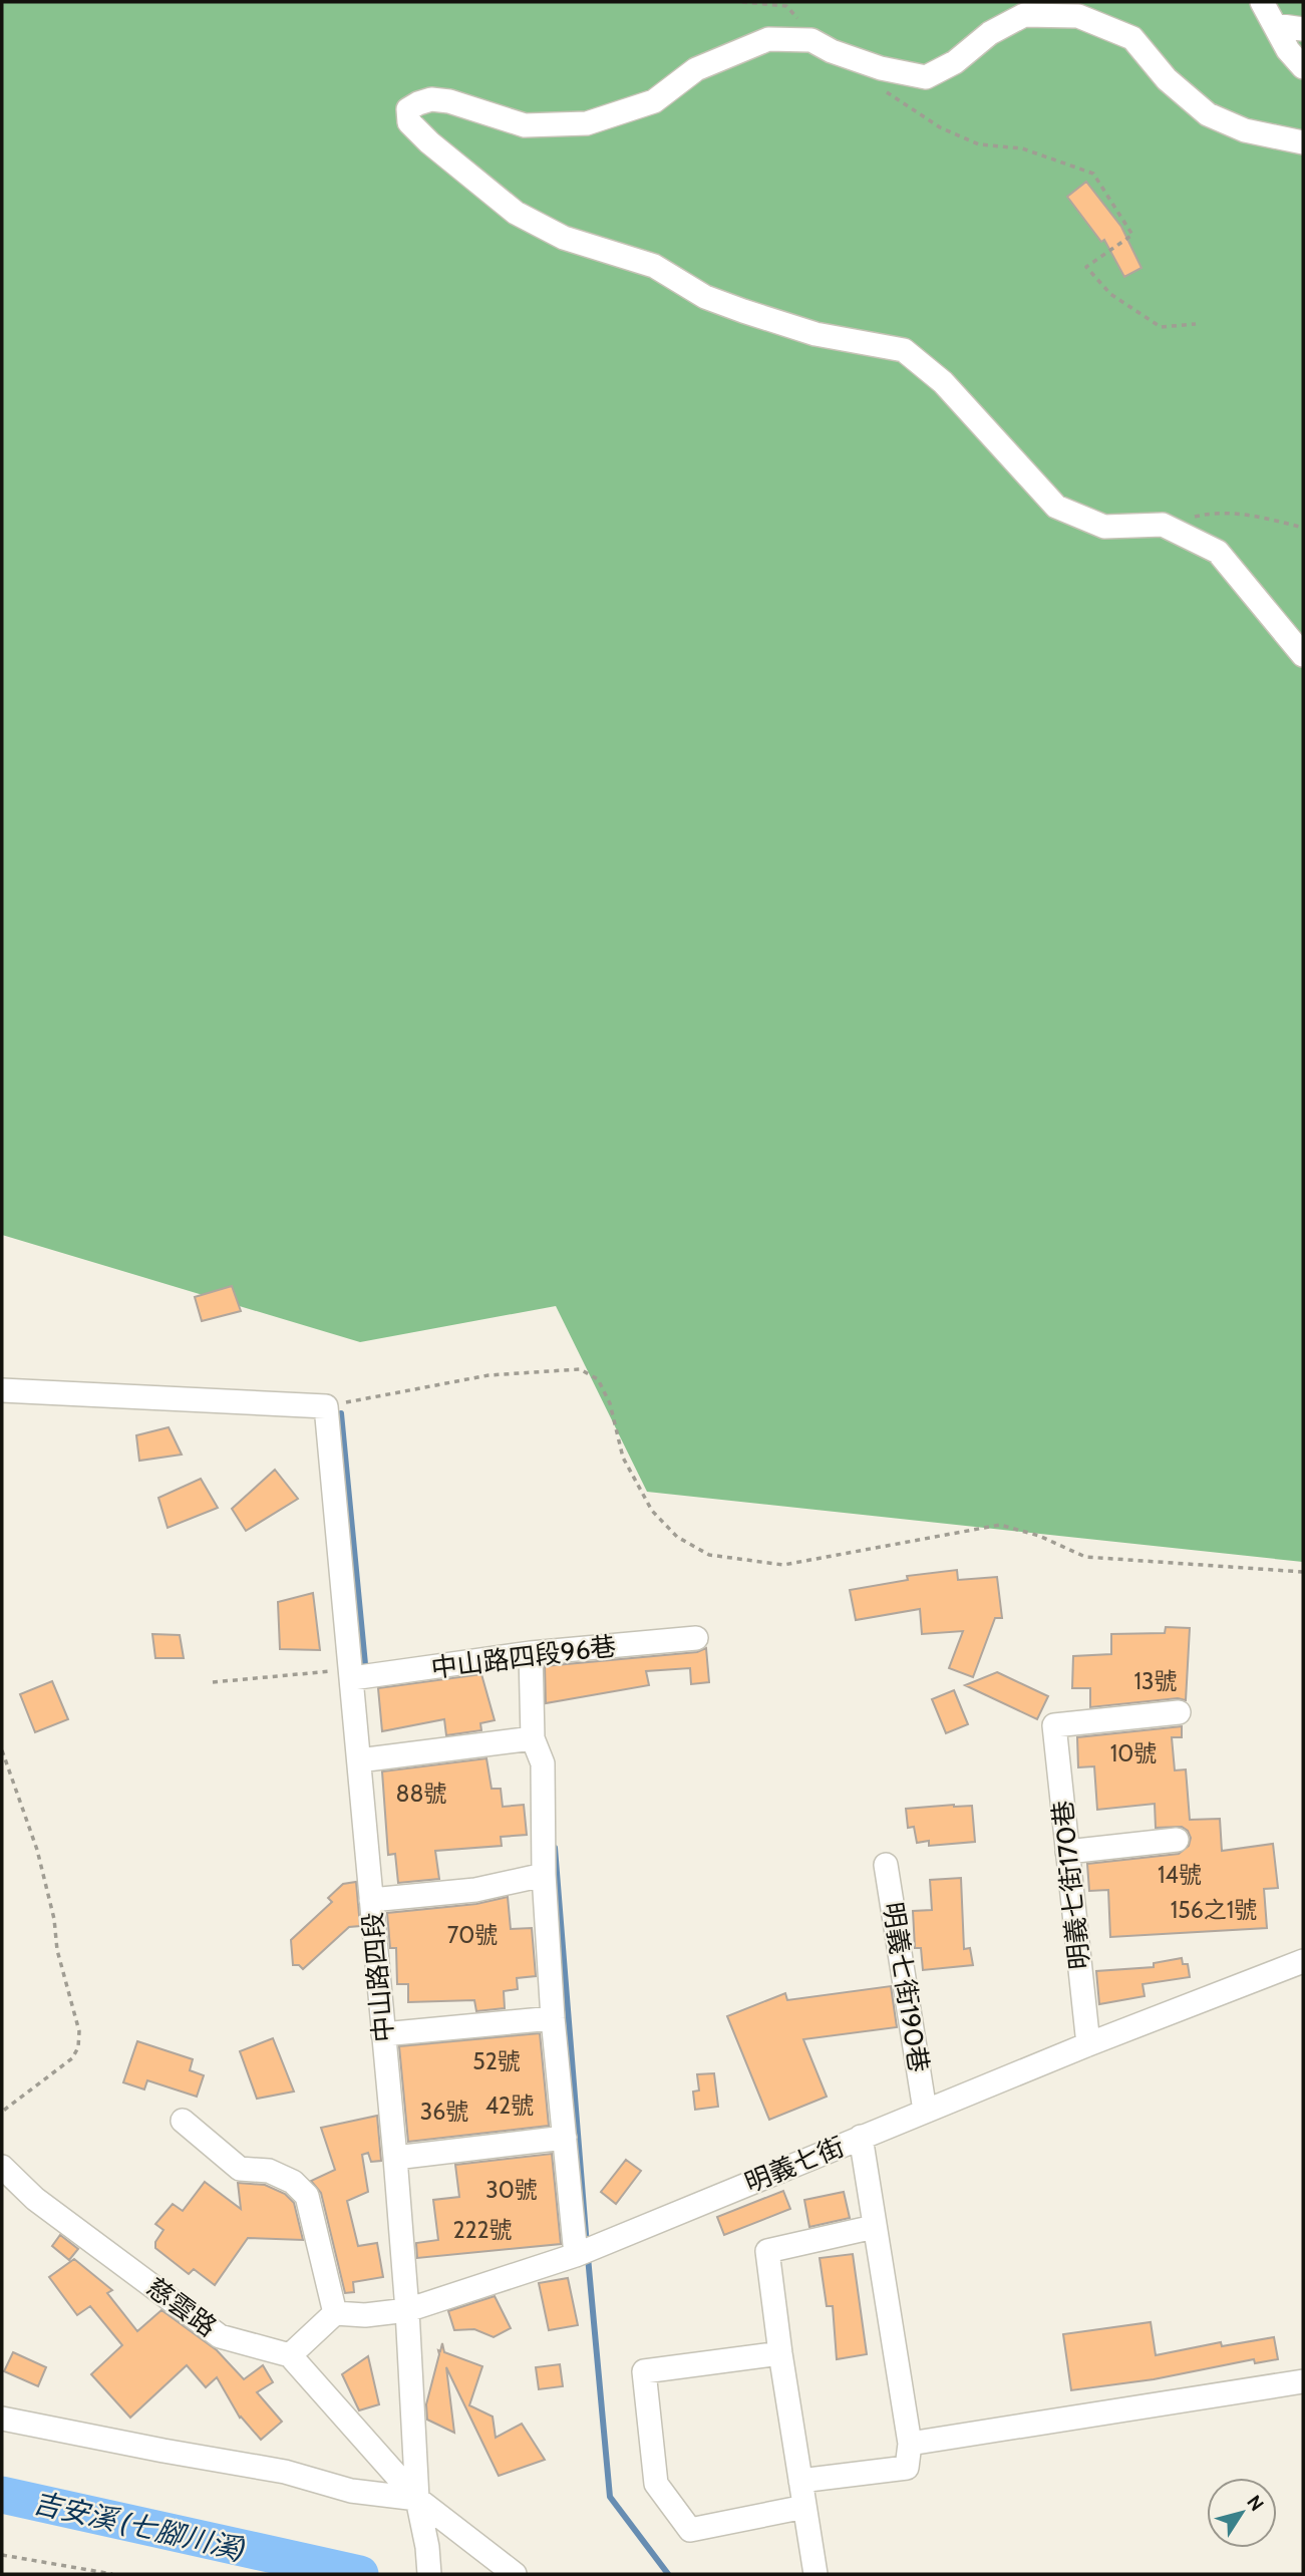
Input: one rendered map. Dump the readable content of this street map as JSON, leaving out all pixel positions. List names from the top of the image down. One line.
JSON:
{"streets":{"street":["中山路四段96巷","明義七街170巷","中山路四段","明義七街190巷","明義七街","慈雲路"]},"crossings":[["中山路四段96巷","中山路四段"],["明義七街170巷","明義七街"],["中山路四段","明義七街"],["明義七街190巷","明義七街"]],"water":["吉安溪 (七腳川溪)"],"house_numbers":["13號","10號","88號","14號","156之1號","70號","52號","42號","36號","30號","222號"],"north":"top right"}
